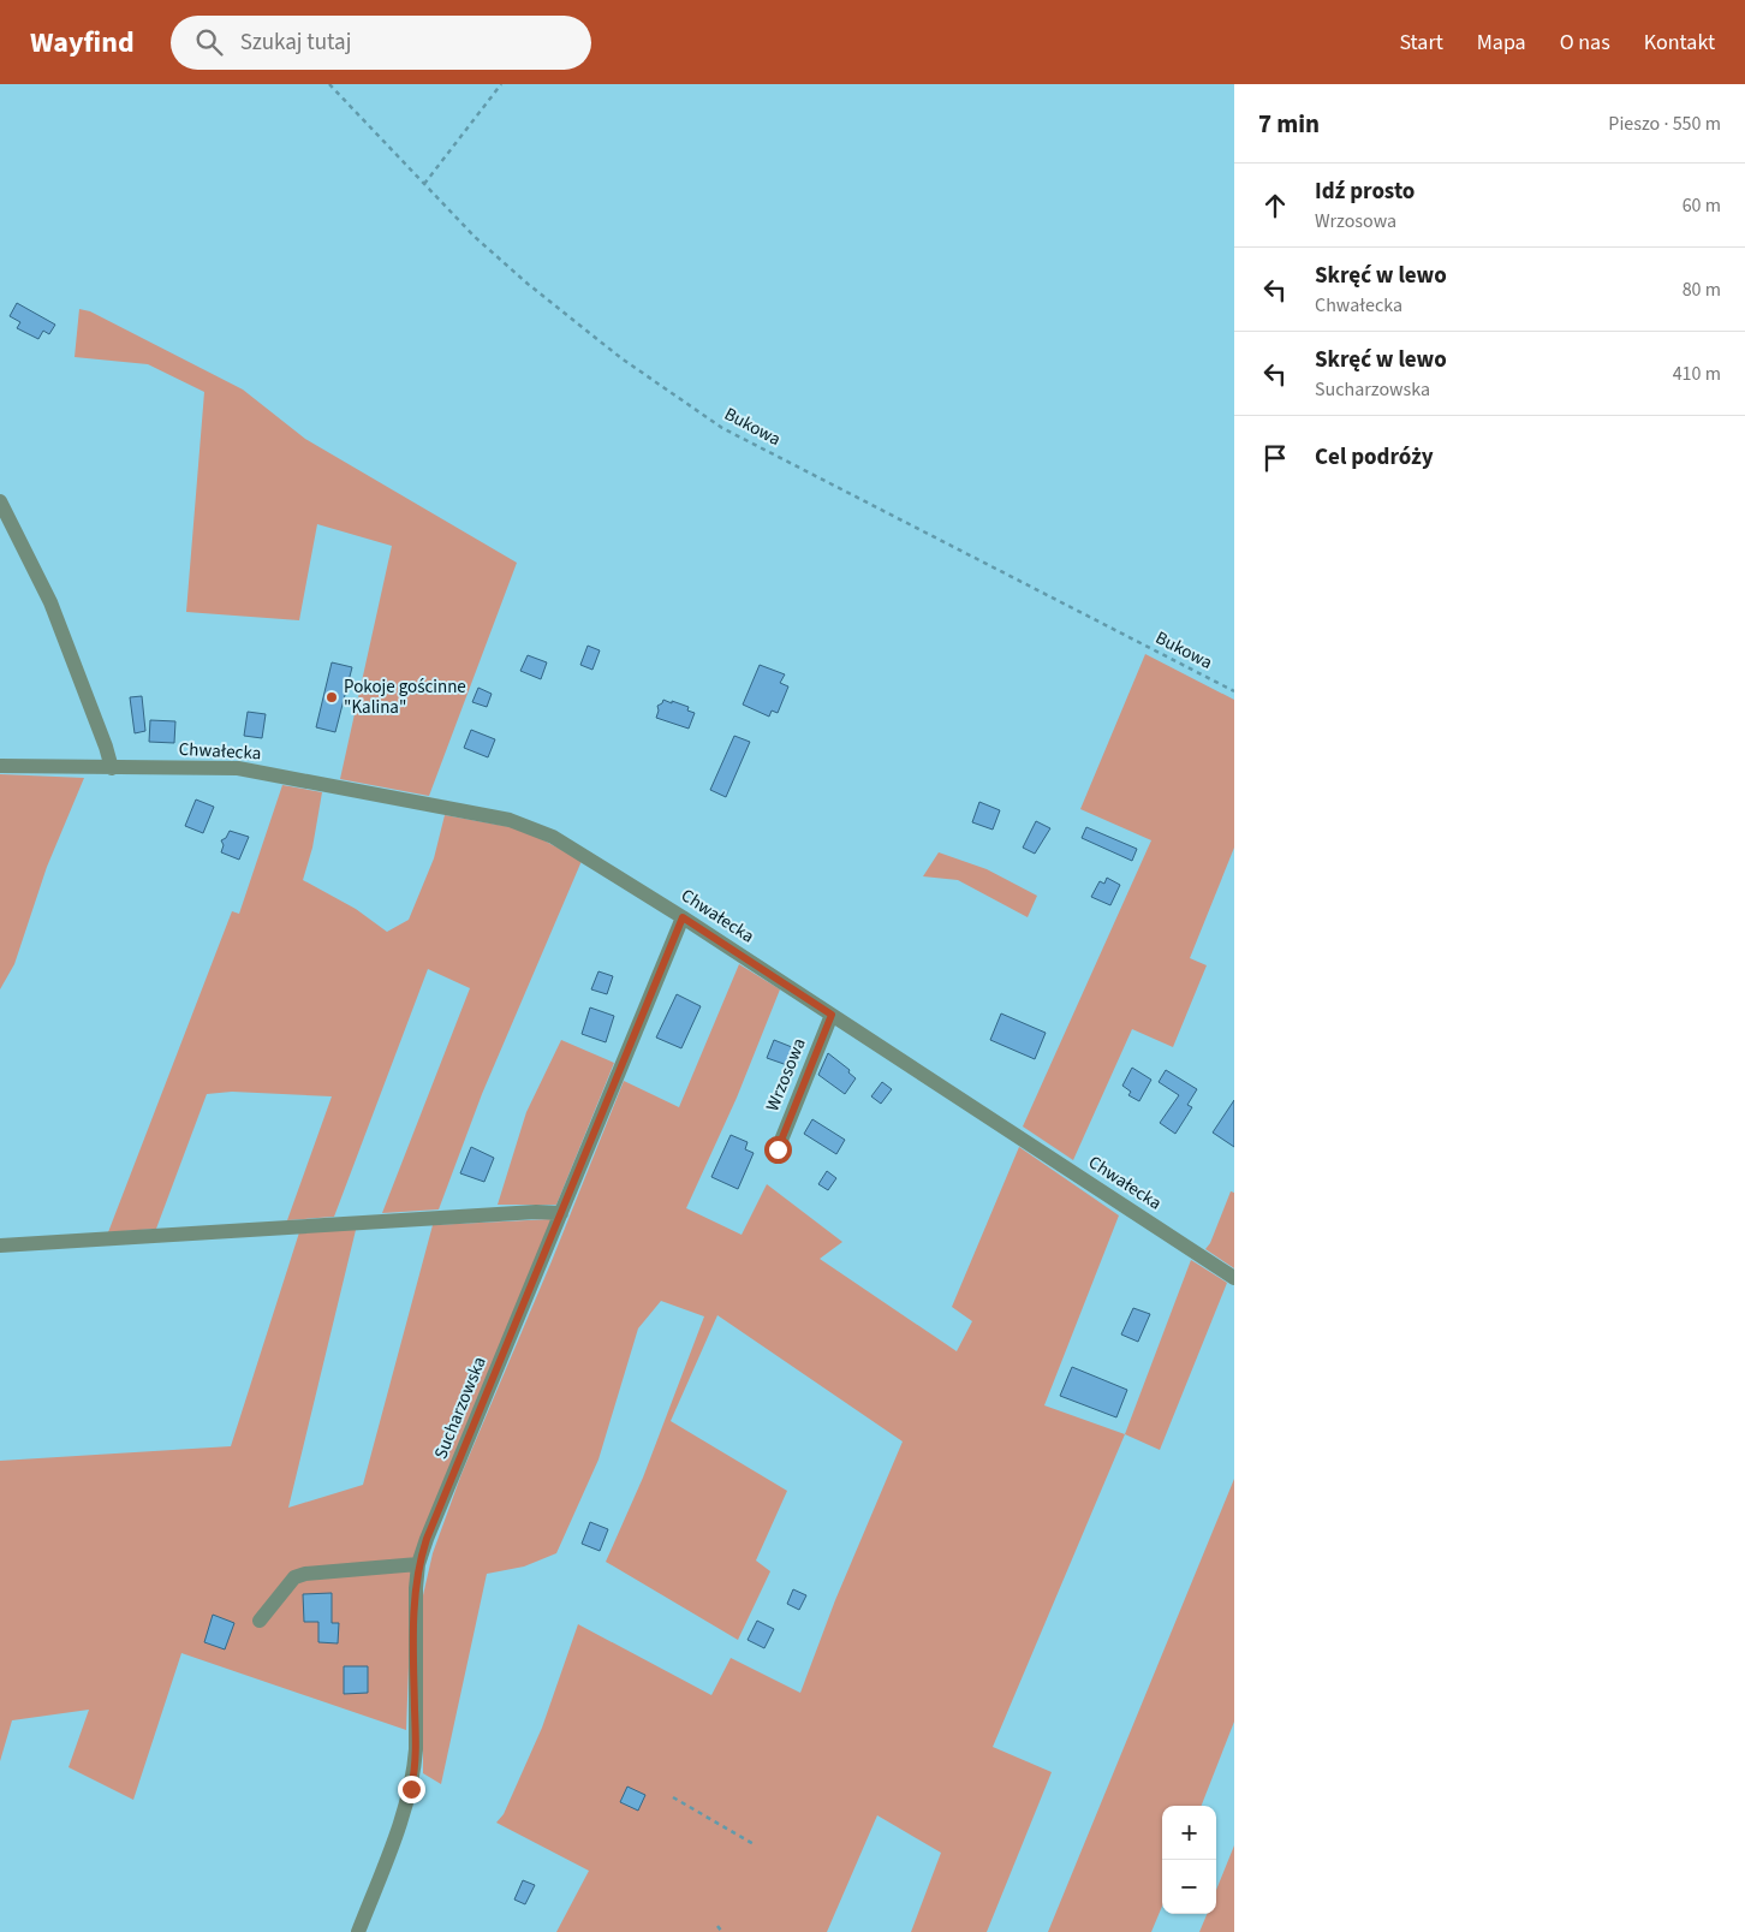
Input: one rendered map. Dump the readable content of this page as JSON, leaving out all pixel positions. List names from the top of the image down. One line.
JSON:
{"streets":{"street":["Chwałecka","Wrzosowa","Sucharzowska"],"path":["Bukowa"]},"crossings":[["Chwałecka","Wrzosowa"],["Chwałecka","Sucharzowska"]],"places":["Pokoje gościnne \"Kalina\""],"page":{"header":"Wayfind","search":"Szukaj tutaj","nav":["Start","Mapa","O nas","Kontakt"],"heading":["7 min","Pieszo · 550 m"],"list":[["Idź prosto","Wrzosowa","60 m"],["Skręć w lewo","Chwałecka","80 m"],["Skręć w lewo","Sucharzowska","410 m"],"Cel podróży"],"map_buttons":["+","−"]}}
